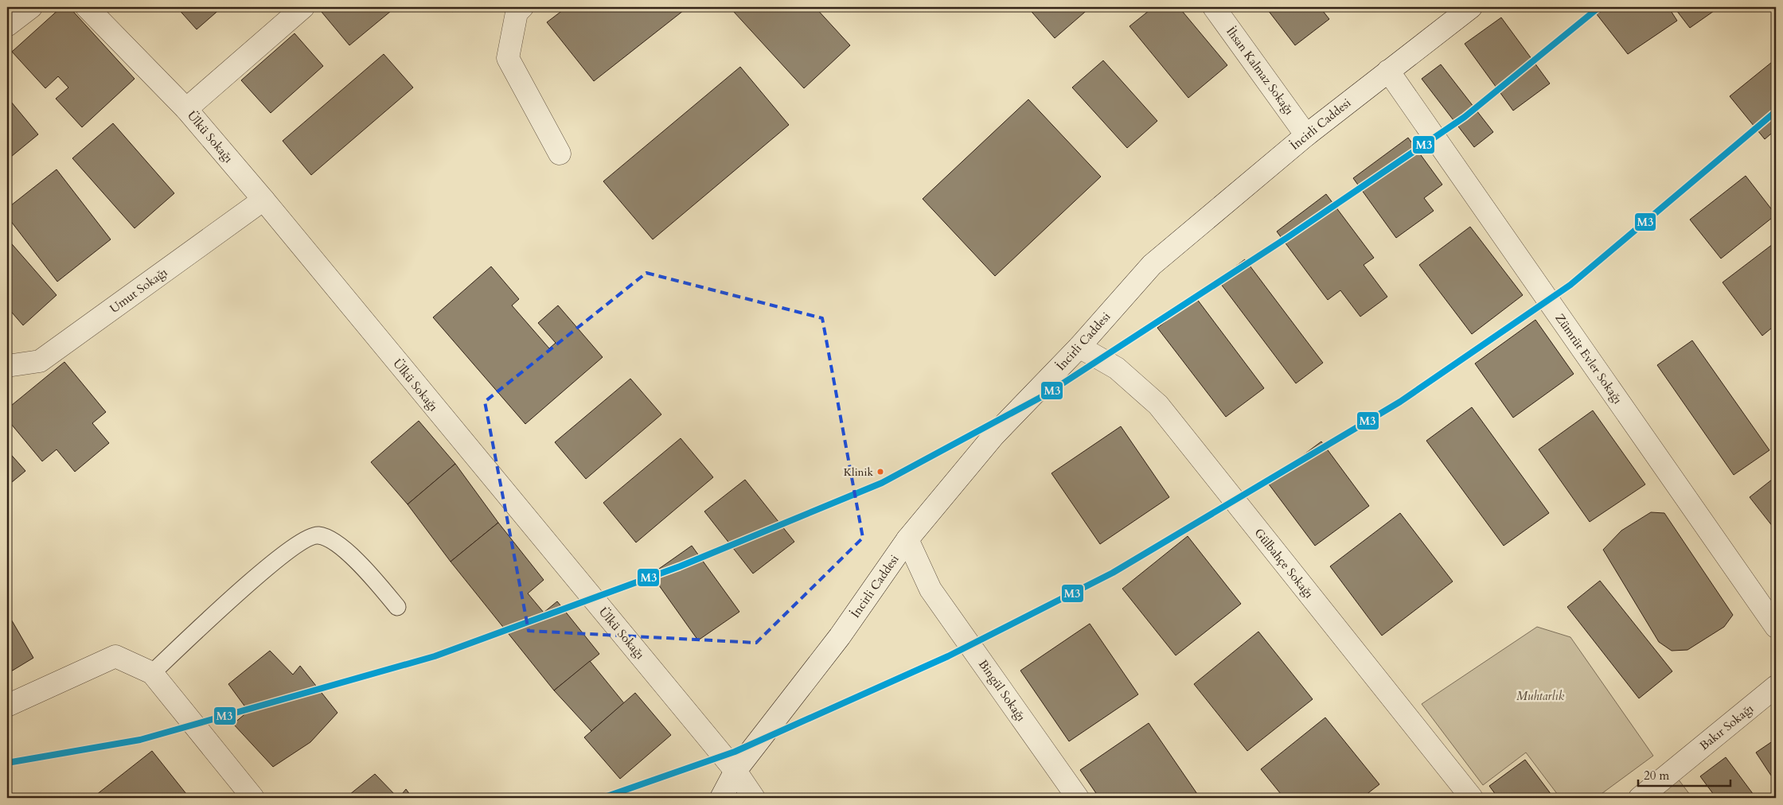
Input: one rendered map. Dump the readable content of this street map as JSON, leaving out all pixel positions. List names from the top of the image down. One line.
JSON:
{"streets":{"street":["İhsan Kalmaz Sokağı","İncirli Caddesi","Ülkü Sokağı","Umut Sokağı","Zümrüt Evler Sokağı","Gülbahçe Sokağı","Bingül Sokağı","Bakır Sokağı"]},"crossings":[["İhsan Kalmaz Sokağı","İncirli Caddesi"],["İncirli Caddesi","Ülkü Sokağı"],["İncirli Caddesi","Zümrüt Evler Sokağı"],["İncirli Caddesi","Gülbahçe Sokağı"],["İncirli Caddesi","Bingül Sokağı"],["Ülkü Sokağı","Umut Sokağı"]],"parks":["Muhtarlık"],"places":["Klinik"],"lines":["transit line M3"],"scale_bar":"20 m"}
